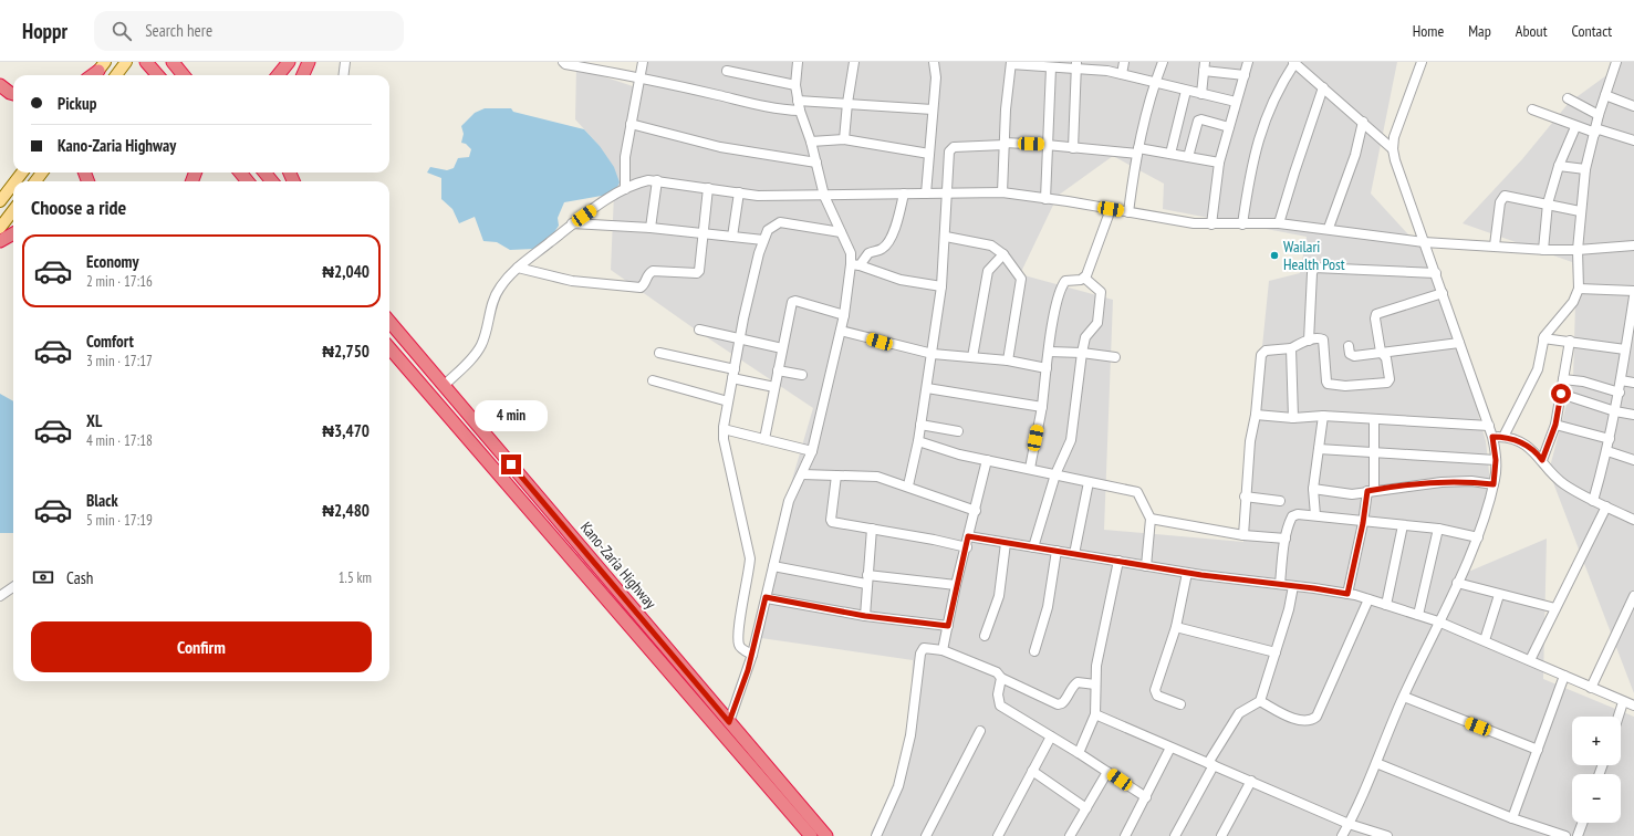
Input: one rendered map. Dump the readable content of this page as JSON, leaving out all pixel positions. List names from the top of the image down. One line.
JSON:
{"streets":{"highway":["Kano-Zaria Highway"]},"places":["Wailari Health Post"],"page":{"header":"Hoppr","search":"Search here","nav":["Home","Map","About","Contact"],"banner":["Pickup","Kano-Zaria Highway"],"heading":"Choose a ride","list":[{"name":"Economy","note":"2 min · 17:16","value":"₦2,040"},{"name":"Comfort","note":"3 min · 17:17","value":"₦2,750"},{"name":"XL","note":"4 min · 17:18","value":"₦3,470"},{"name":"Black","note":"5 min · 17:19","value":"₦2,480"}],"bubble":"4 min","pay":["Cash","1.5 km"],"buttons":"Confirm","map_buttons":["+","−"]}}
